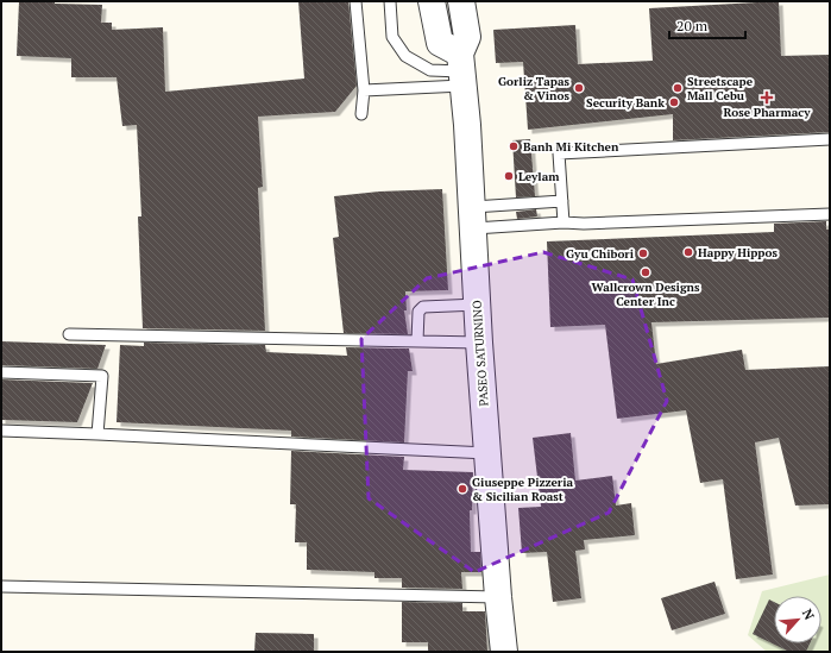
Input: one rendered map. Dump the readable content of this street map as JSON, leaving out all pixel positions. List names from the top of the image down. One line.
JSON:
{"streets":{"street":["PASEO SATURNINO"]},"places":{"other":["Gorliz Tapas & Vinos","Streetscape Mall Cebu","Security Bank","Banh Mi Kitchen","Leylam","Happy Hippos","Gyu Chibori","Wallcrown Designs Center Inc","Giuseppe Pizzeria & Sicilian Roast"],"health":["Rose Pharmacy"]},"scale_bar":"20 m","north":"top right"}
